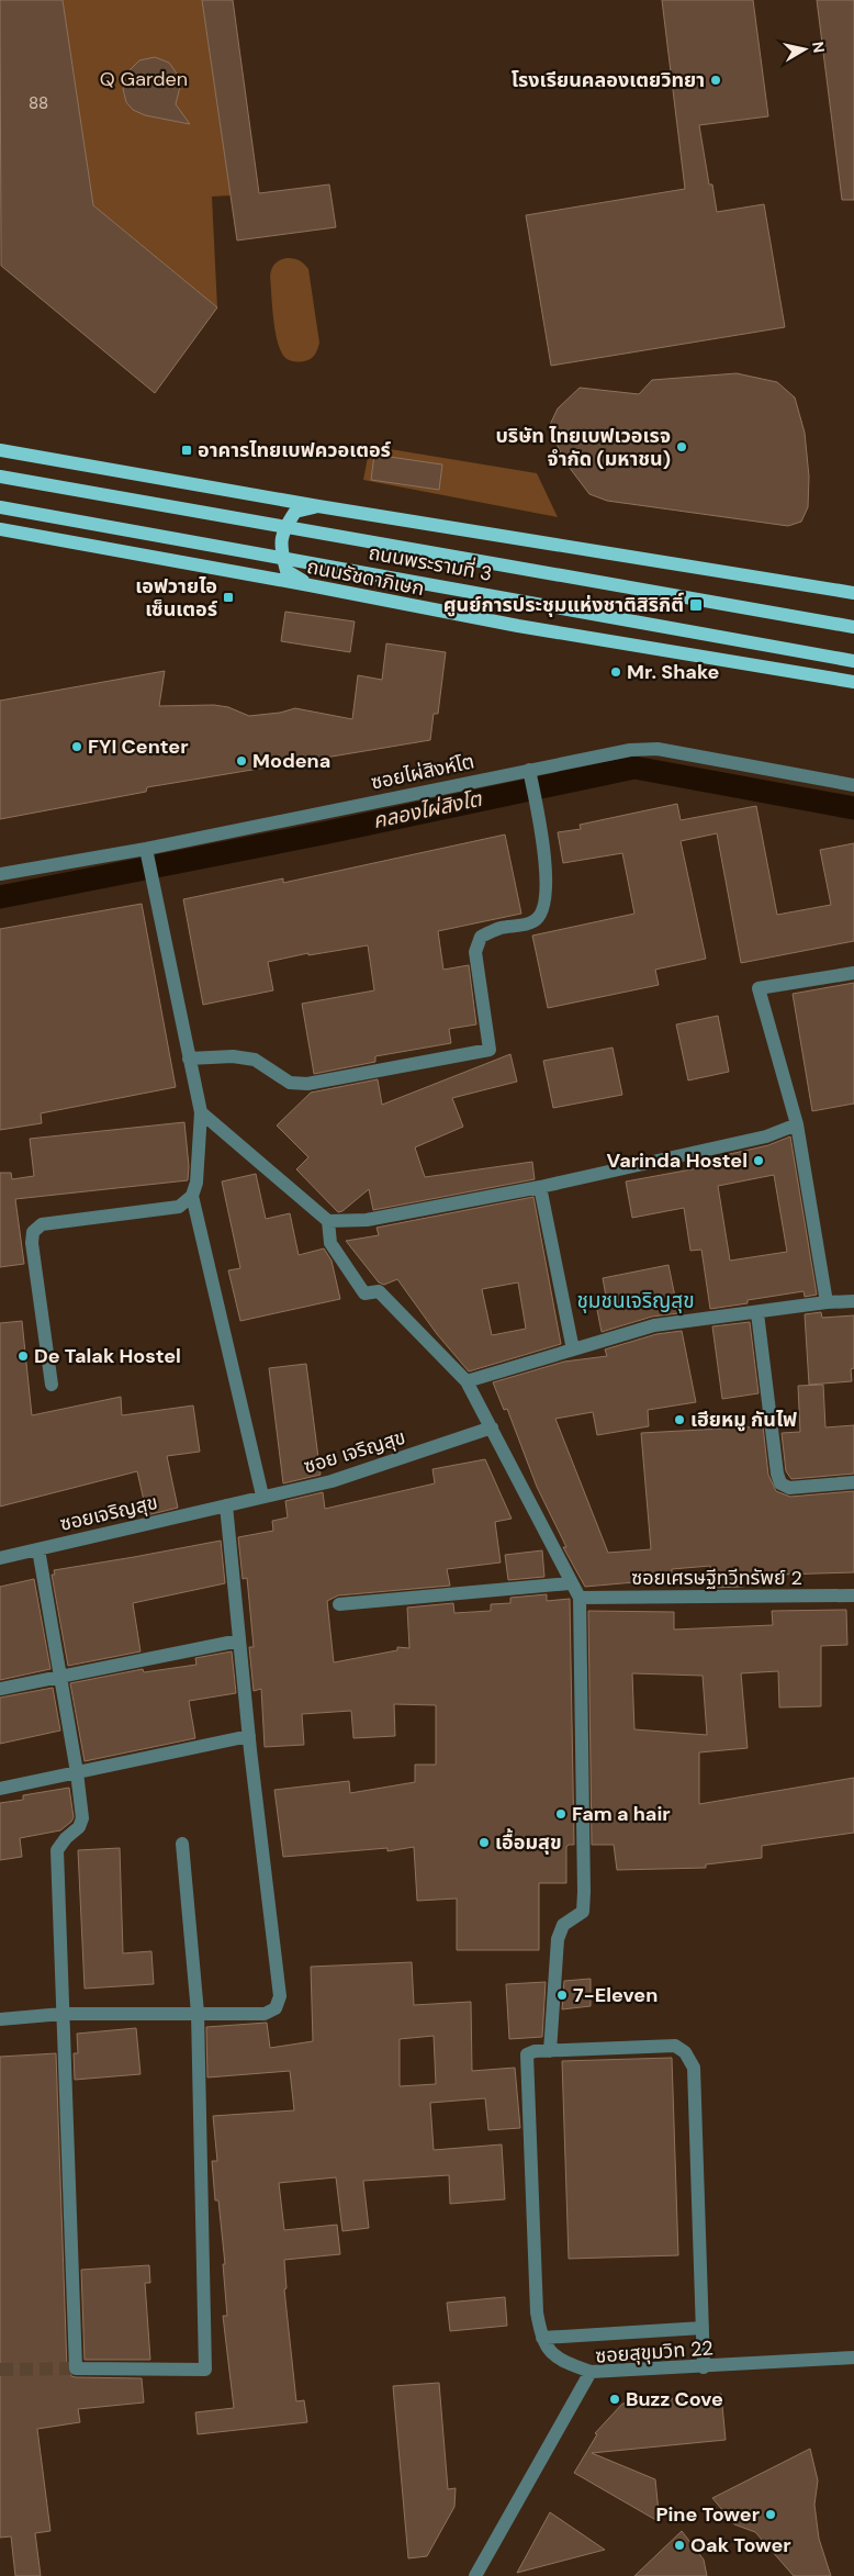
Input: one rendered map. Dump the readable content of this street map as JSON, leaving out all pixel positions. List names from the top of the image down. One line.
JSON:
{"streets":{"main road":["ถนนพระรามที่ 3","ถนนรัชดาภิเษก"],"street":["ซอยไผ่สิงห์โต","ซอย เจริญสุข","ซอยเจริญสุข","ซอยเศรษฐีทวีทรัพย์ 2","ซอยสุขุมวิท 22"]},"crossings":[["ซอย เจริญสุข","ซอยเจริญสุข"]],"districts":["ชุมชนเจริญสุข"],"water":["คลองไผ่สิงโต"],"parks":["Q Garden"],"places":{"other":["โรงเรียนคลองเตยวิทยา","บริษัท ไทยเบฟเวอเรจ จำกัด (มหาชน)","Mr. Shake","FYI Center","Modena","Varinda Hostel","De Talak Hostel","เฮียหมู กันไฟ","Fam a hair","เอื้อมสุข","7-Eleven","Buzz Cove","Pine Tower","Oak Tower"],"transit":["อาคารไทยเบฟควอเตอร์","เอฟวายไอ เซ็นเตอร์","ศูนย์การประชุมแห่งชาติสิริกิติ์"]},"house_numbers":["88"],"north":"right"}
